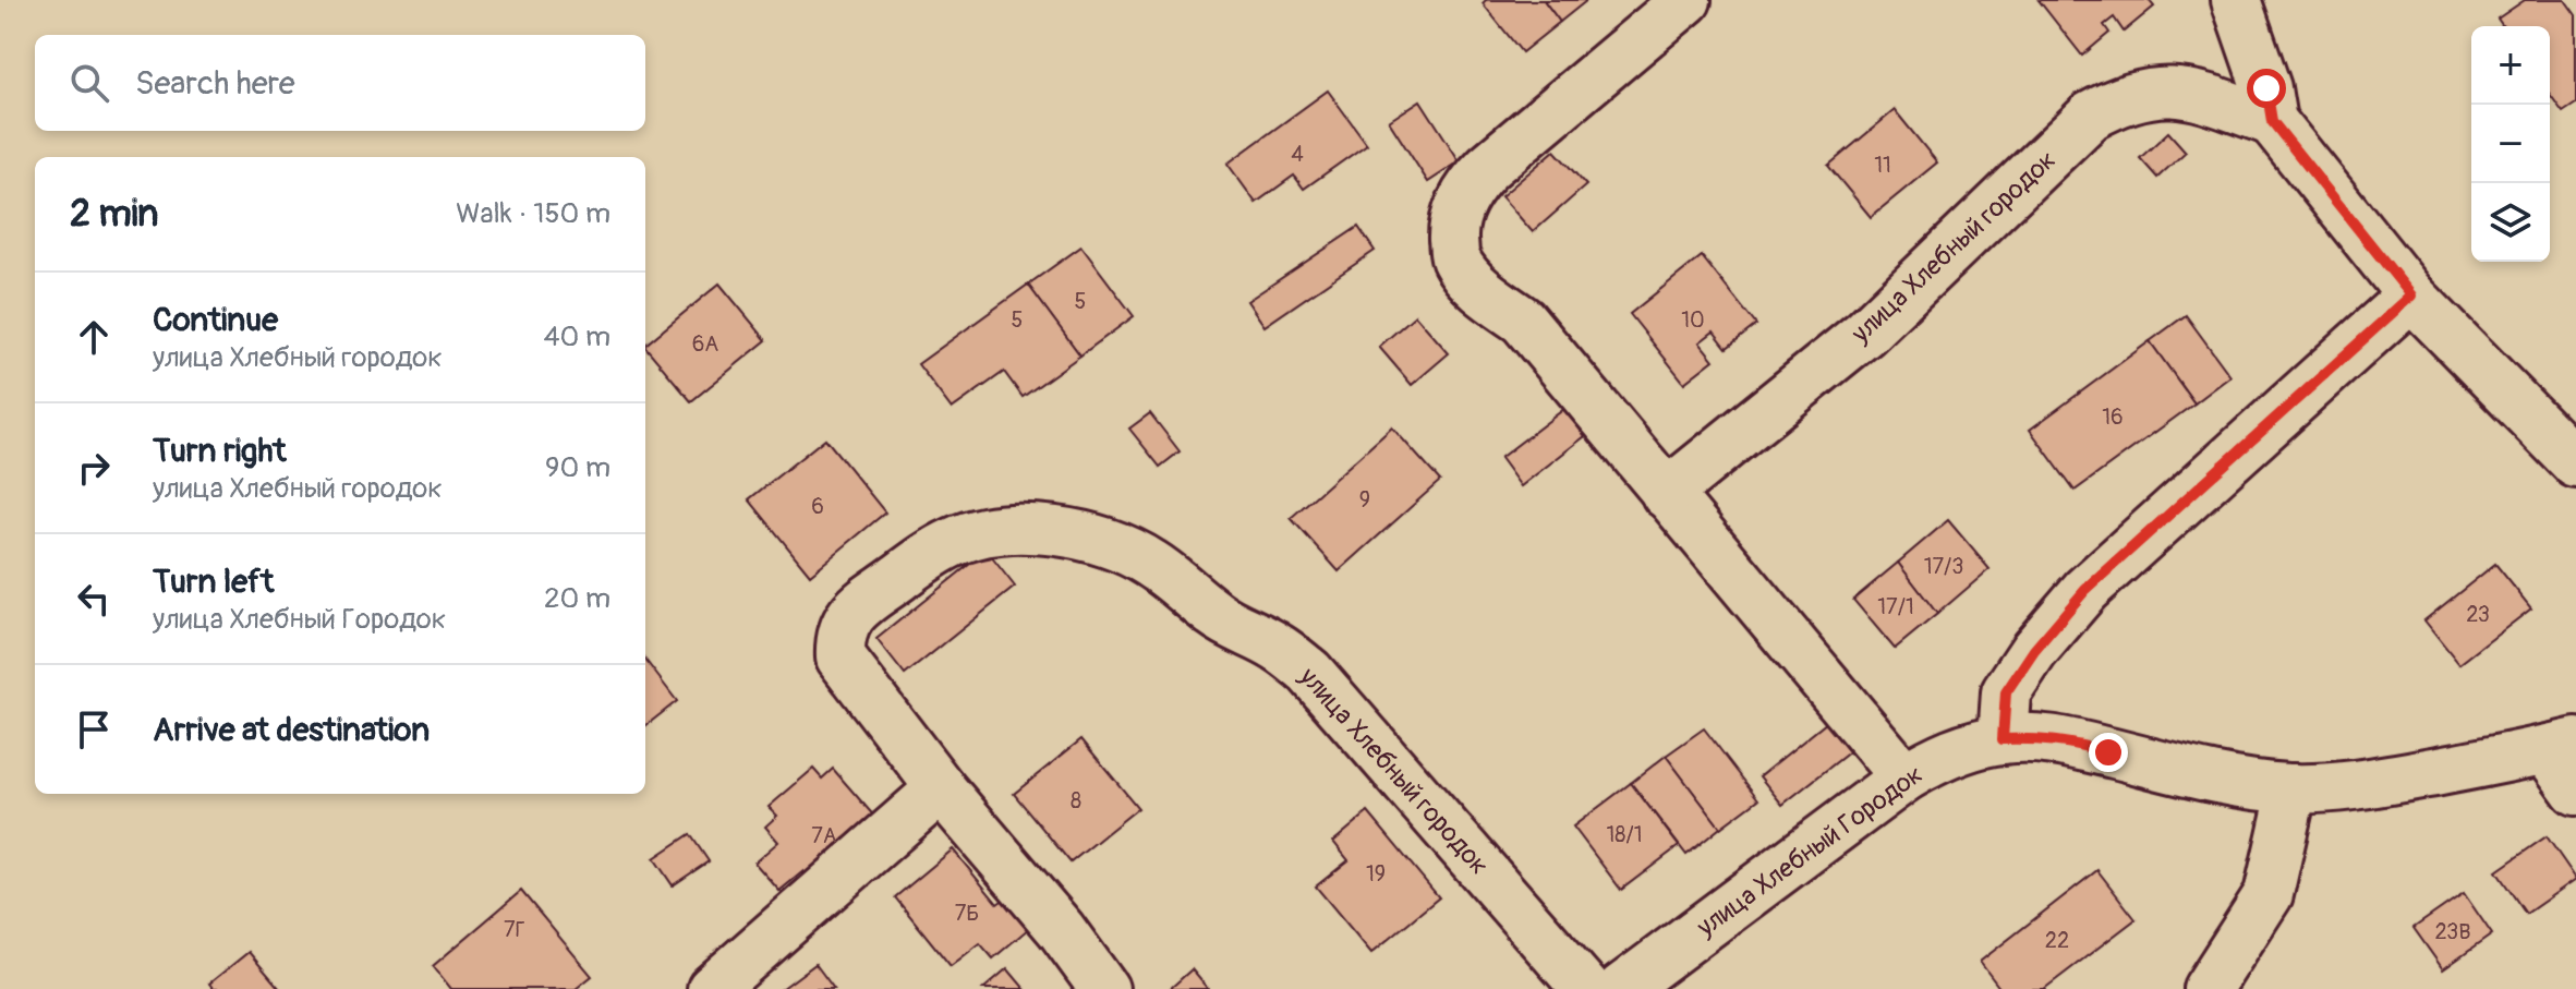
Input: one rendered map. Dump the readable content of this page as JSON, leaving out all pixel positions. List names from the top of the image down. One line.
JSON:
{"streets":{"street":["улица Хлебный городок","улица Хлебный Городок"]},"crossings":[["улица Хлебный городок","улица Хлебный Городок"]],"house_numbers":["4","11","5","5","10","6А","16","9","6","17/3","17/1","23","8","18/1","7А","19","7Б","7Г","23В","22"],"page":{"map_buttons":["+","−"],"search":"Search here","heading":["2 min","Walk · 150 m"],"list":[["Continue","улица Хлебный городок","40 m"],["Turn right","улица Хлебный городок","90 m"],["Turn left","улица Хлебный Городок","20 m"],"Arrive at destination"]}}
